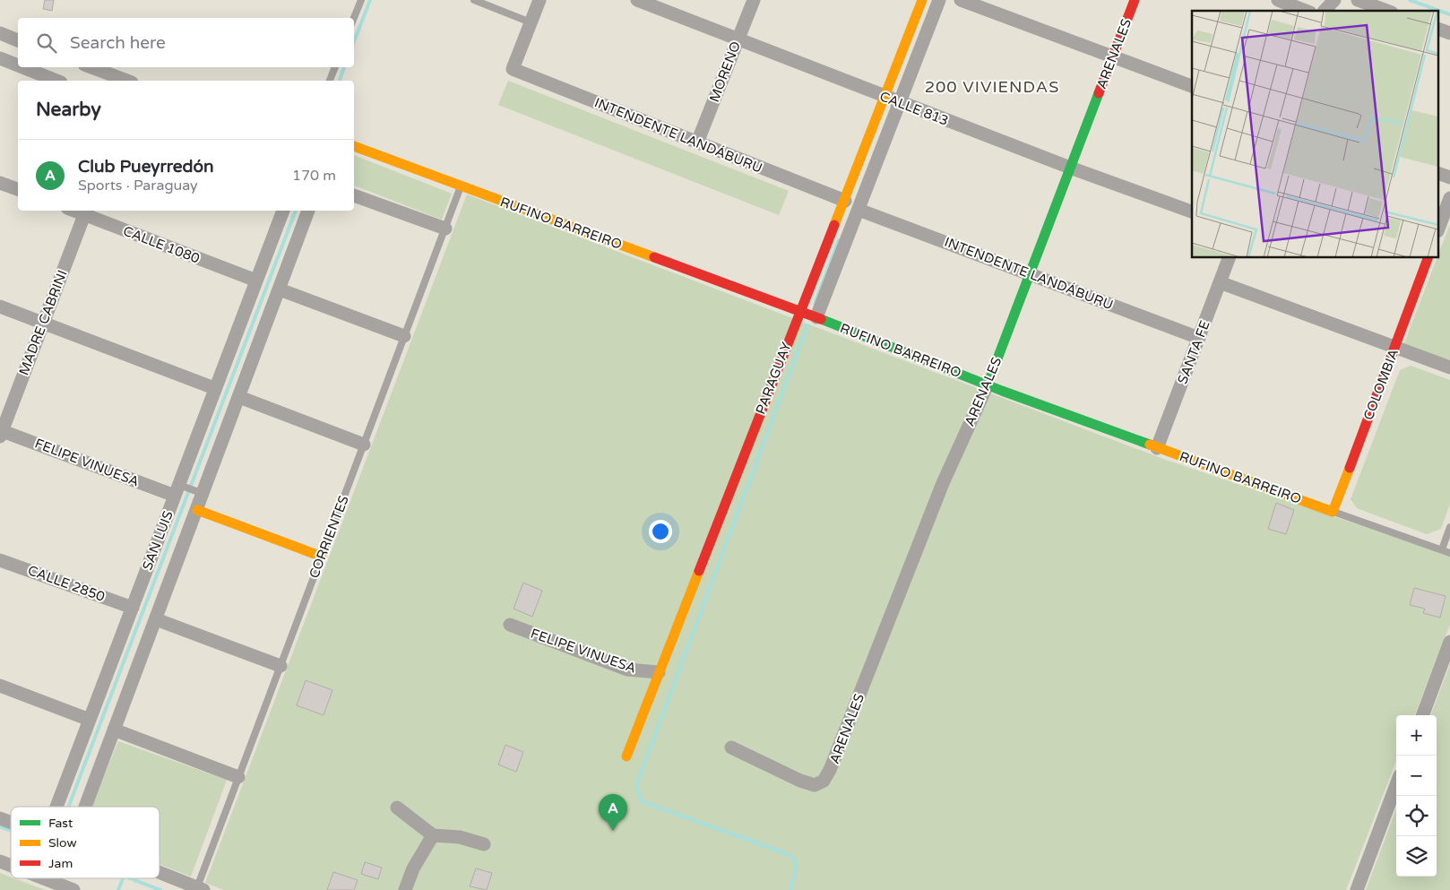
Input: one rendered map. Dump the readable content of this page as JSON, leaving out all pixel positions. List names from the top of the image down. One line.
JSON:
{"streets":{"street":["ARENALES","MORENO","CALLE 813","INTENDENTE LANDÁBURU","RUFINO BARREIRO","CALLE 1080","MADRE CABRINI","SANTA FE","PARAGUAY","COLOMBIA","FELIPE VINUESA","SAN LUIS","CALLE 2850"],"lane":["CORRIENTES"]},"crossings":[["ARENALES","CALLE 813"],["ARENALES","INTENDENTE LANDÁBURU"],["ARENALES","RUFINO BARREIRO"],["MORENO","CALLE 813"],["MORENO","INTENDENTE LANDÁBURU"],["CALLE 813","PARAGUAY"],["INTENDENTE LANDÁBURU","SANTA FE"],["INTENDENTE LANDÁBURU","PARAGUAY"],["RUFINO BARREIRO","SANTA FE"],["RUFINO BARREIRO","PARAGUAY"],["RUFINO BARREIRO","COLOMBIA"],["RUFINO BARREIRO","CORRIENTES"],["CALLE 1080","MADRE CABRINI"],["CALLE 1080","SAN LUIS"],["MADRE CABRINI","FELIPE VINUESA"],["PARAGUAY","FELIPE VINUESA"],["FELIPE VINUESA","SAN LUIS"],["SAN LUIS","CALLE 2850"]],"districts":["200 VIVIENDAS"],"legend":["Fast","Slow","Jam"],"page":{"search":"Search here","heading":"Nearby","list":[{"mark":"A","name":"Club Pueyrredón","note":"Sports · Paraguay","value":"170 m"}],"map_buttons":["+","−"],"pins":"A"}}
